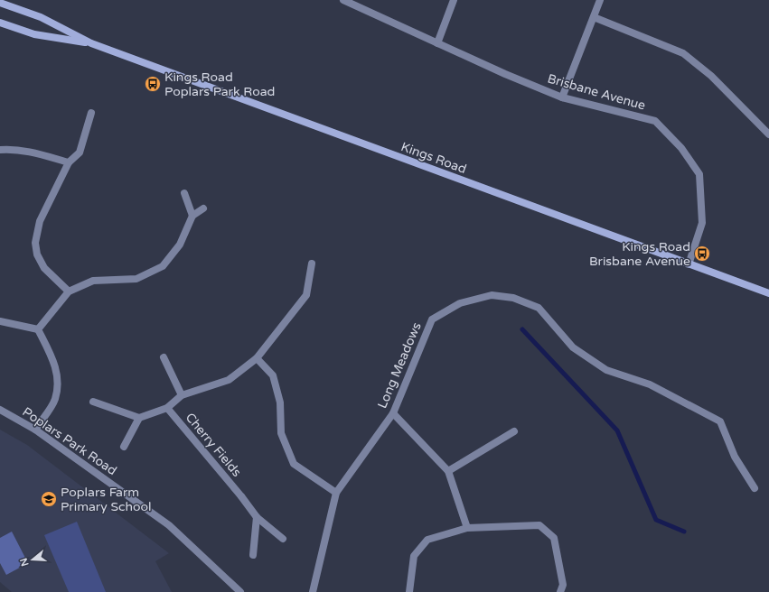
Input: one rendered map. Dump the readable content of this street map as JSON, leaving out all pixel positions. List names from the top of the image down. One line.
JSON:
{"streets":{"street":["Brisbane Avenue","Kings Road","Long Meadows","Poplars Park Road","Cherry Fields"]},"crossings":[["Brisbane Avenue","Kings Road"]],"places":{"bus stop":["Kings Road Poplars Park Road","Kings Road Brisbane Avenue"],"school or university":["Poplars Farm Primary School"]},"north":"left"}
